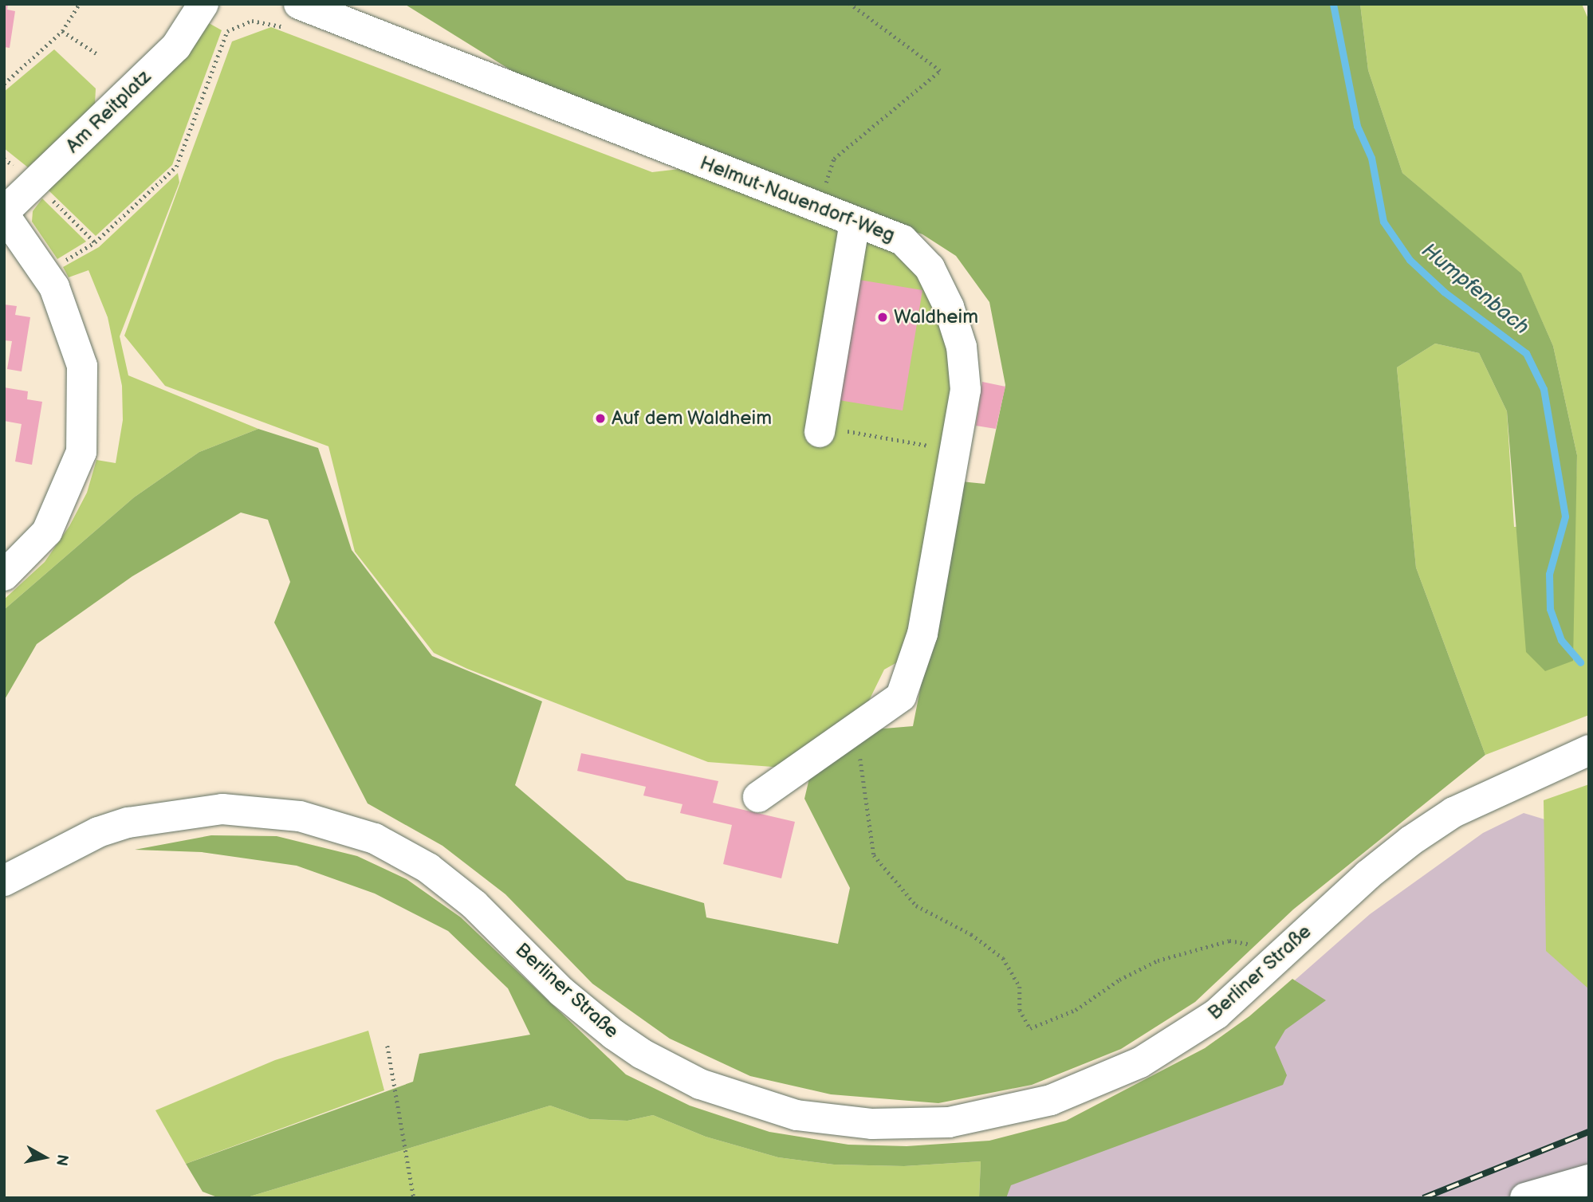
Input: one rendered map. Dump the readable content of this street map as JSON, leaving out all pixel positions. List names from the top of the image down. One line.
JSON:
{"streets":{"street":["Am Reitplatz","Helmut-Nauendorf-Weg","Berliner Straße"]},"water":["Humpfenbach"],"places":["Waldheim","Auf dem Waldheim"],"north":"right"}
